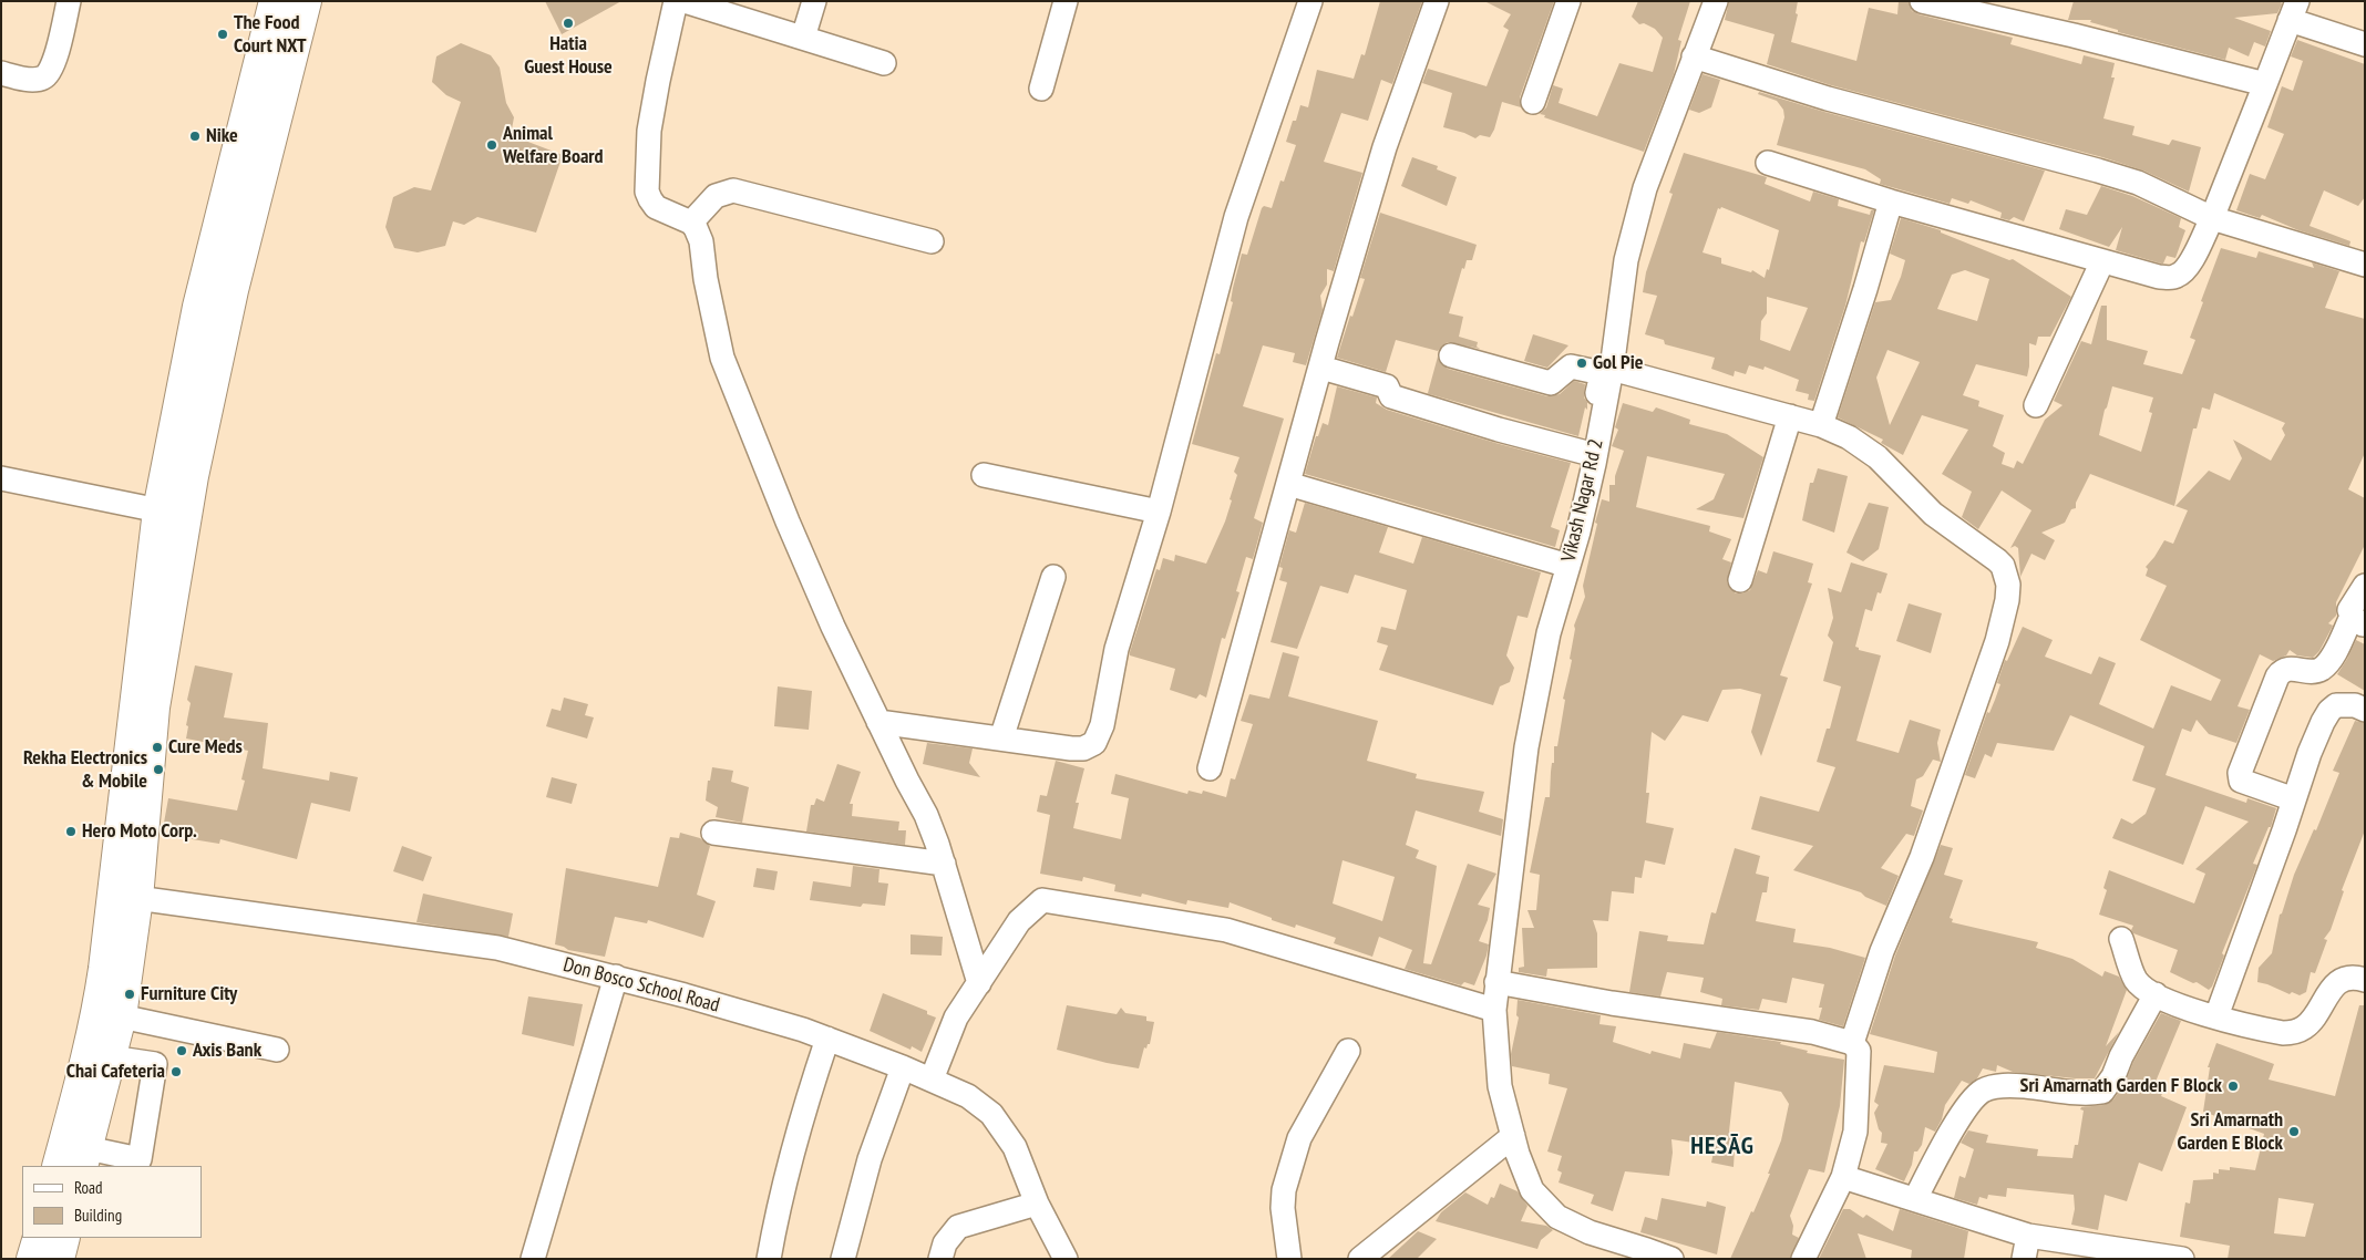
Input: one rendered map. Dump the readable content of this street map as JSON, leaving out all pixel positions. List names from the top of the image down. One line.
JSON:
{"streets":{"street":["Vikash Nagar Rd 2","Don Bosco School Road"]},"districts":["HESĀG"],"places":["Hatia Guest House","The Food Court NXT","Nike","Animal Welfare Board","Gol Pie","Cure Meds","Rekha Electronics & Mobile","Hero Moto Corp.","Furniture City","Axis Bank","Chai Cafeteria","Sri Amarnath Garden F Block","Sri Amarnath Garden E Block"],"legend":["Road","Building"]}
